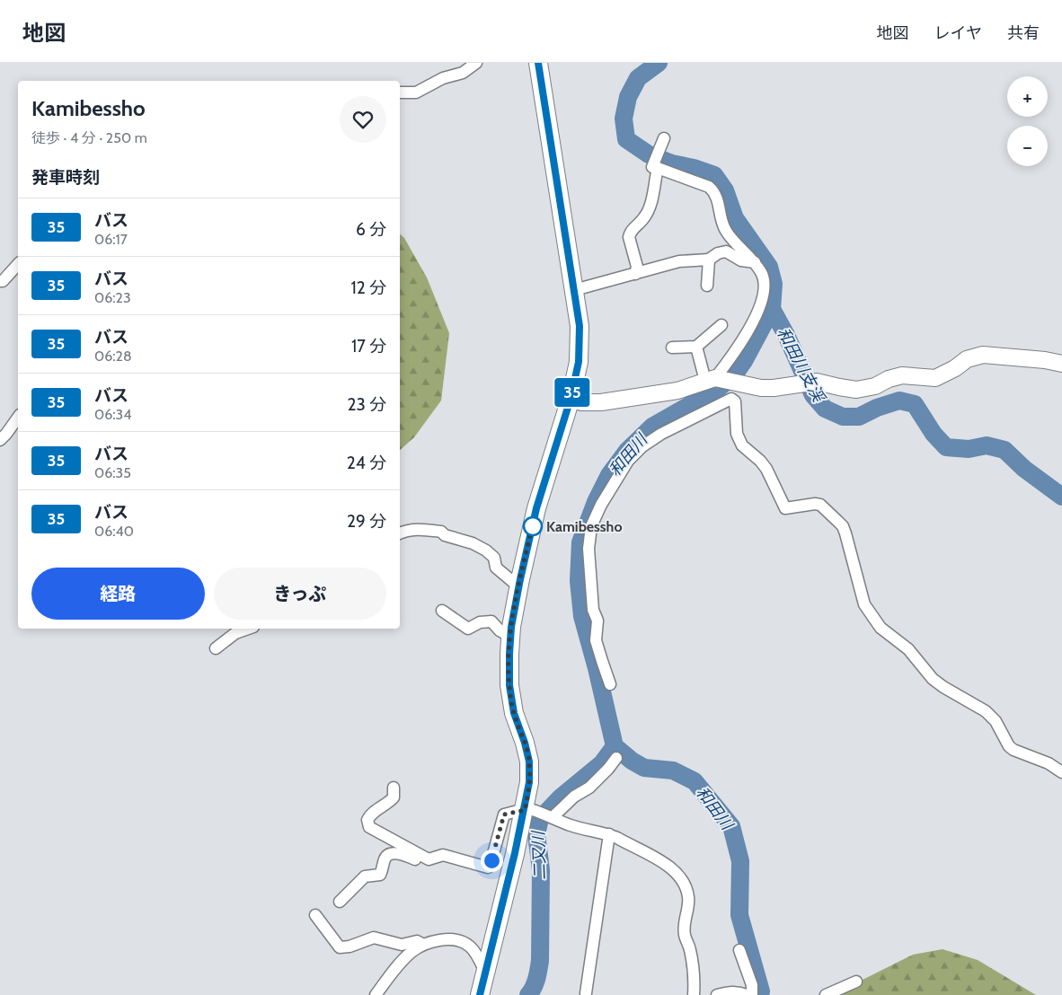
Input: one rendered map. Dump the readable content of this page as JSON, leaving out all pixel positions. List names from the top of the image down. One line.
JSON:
{"water":["和田川支渓","和田川","二又川"],"places":["Kamibessho"],"lines":["bus line 35"],"page":{"header":"地図","nav":["地図","レイヤ","共有"],"on_map":"35","map_buttons":["+","−"],"heading":[["Kamibessho","徒歩 · 4 分 · 250 m"],"発車時刻"],"list":[{"mark":"35","name":"バス","note":"06:17","value":"6 分"},{"mark":"35","name":"バス","note":"06:23","value":"12 分"},{"mark":"35","name":"バス","note":"06:28","value":"17 分"},{"mark":"35","name":"バス","note":"06:34","value":"23 分"},{"mark":"35","name":"バス","note":"06:35","value":"24 分"},{"mark":"35","name":"バス","note":"06:40","value":"29 分"}],"buttons":["経路","きっぷ"]}}
